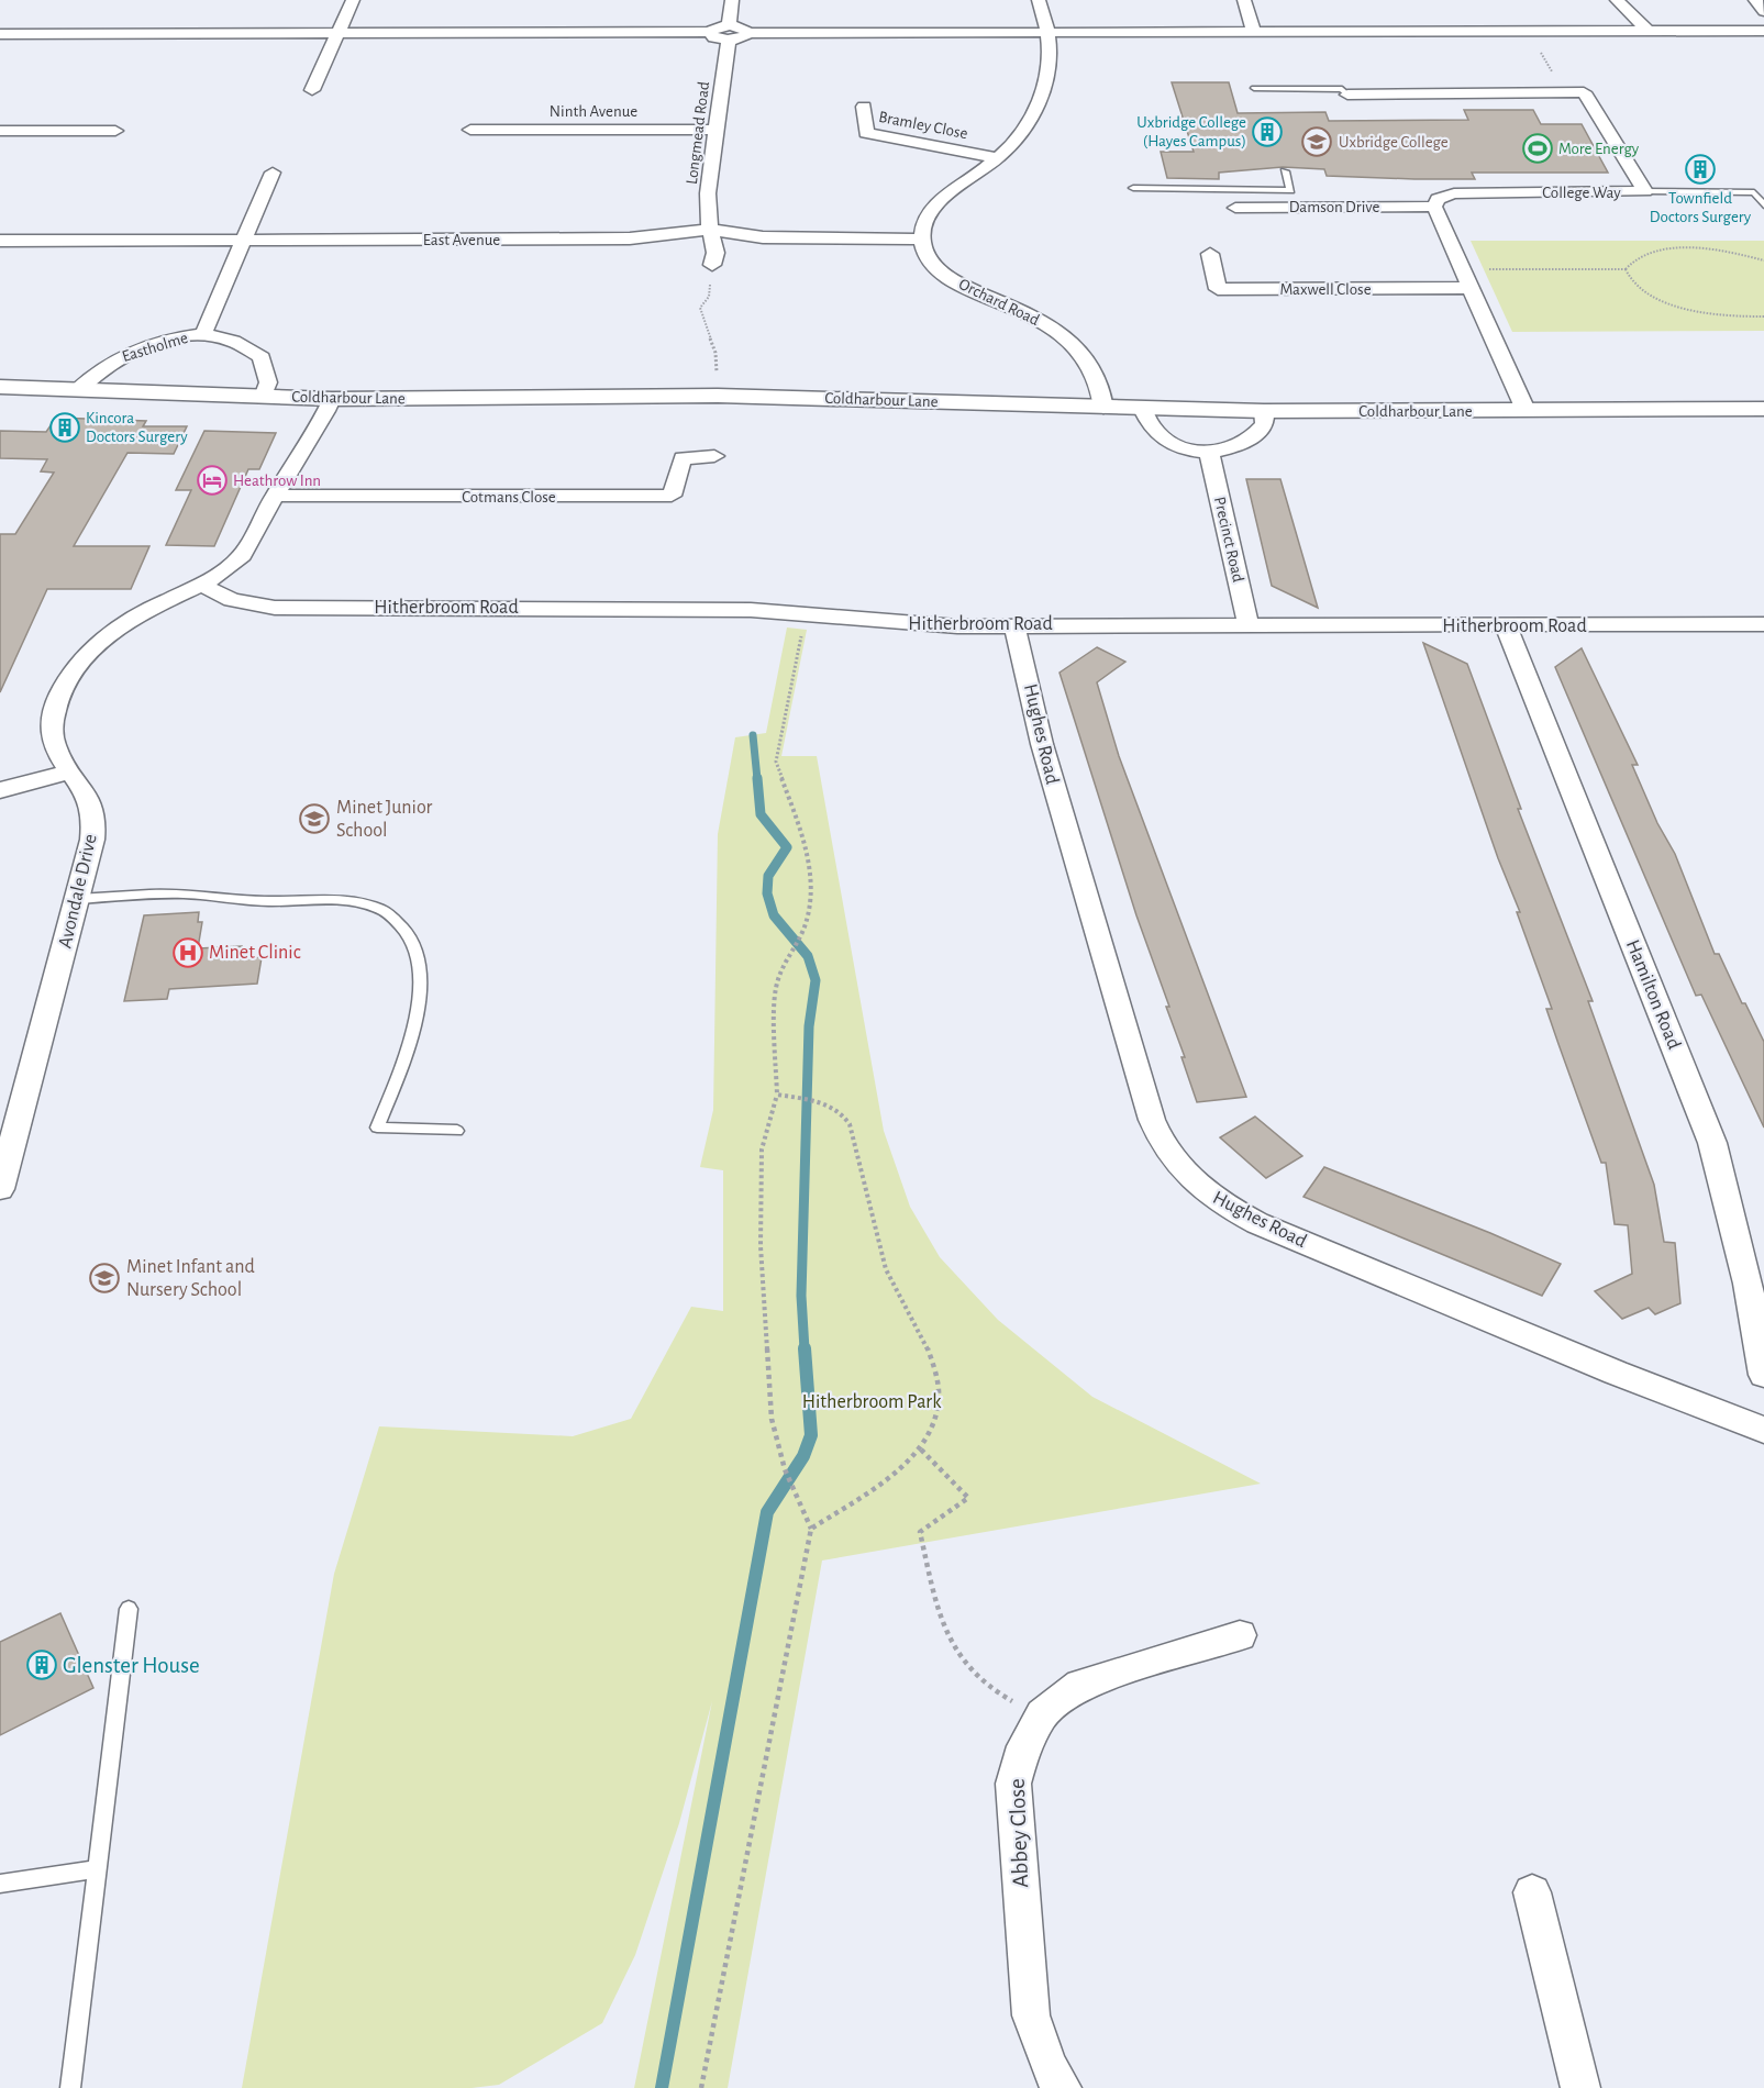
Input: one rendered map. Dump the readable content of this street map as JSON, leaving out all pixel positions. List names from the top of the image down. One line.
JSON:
{"streets":{"street":["Ninth Avenue","Bramley Close","Longmead Road","College Way","Damson Drive","East Avenue","Maxwell Close","Orchard Road","Eastholme","Coldharbour Lane","Cotmans Close","Precinct Road","Hitherbroom Road","Hughes Road","Avondale Drive","Hamilton Road","Abbey Close"]},"crossings":[["Ninth Avenue","Longmead Road"],["Longmead Road","East Avenue"],["College Way","Damson Drive"],["East Avenue","Orchard Road"],["East Avenue","Eastholme"],["Orchard Road","Coldharbour Lane"],["Eastholme","Coldharbour Lane"],["Coldharbour Lane","Avondale Drive"],["Cotmans Close","Avondale Drive"],["Precinct Road","Hitherbroom Road"],["Hitherbroom Road","Hughes Road"],["Hitherbroom Road","Avondale Drive"],["Hitherbroom Road","Hamilton Road"]],"parks":["Hitherbroom Park"],"places":{"building":["Uxbridge College (Hayes Campus)","Townfield Doctors Surgery","Kincora Doctors Surgery","Glenster House"],"school or university":["Uxbridge College","Minet Junior School","Minet Infant and Nursery School"],"sports":["More Energy"],"hotel":["Heathrow Inn"],"hospital":["Minet Clinic"]}}
